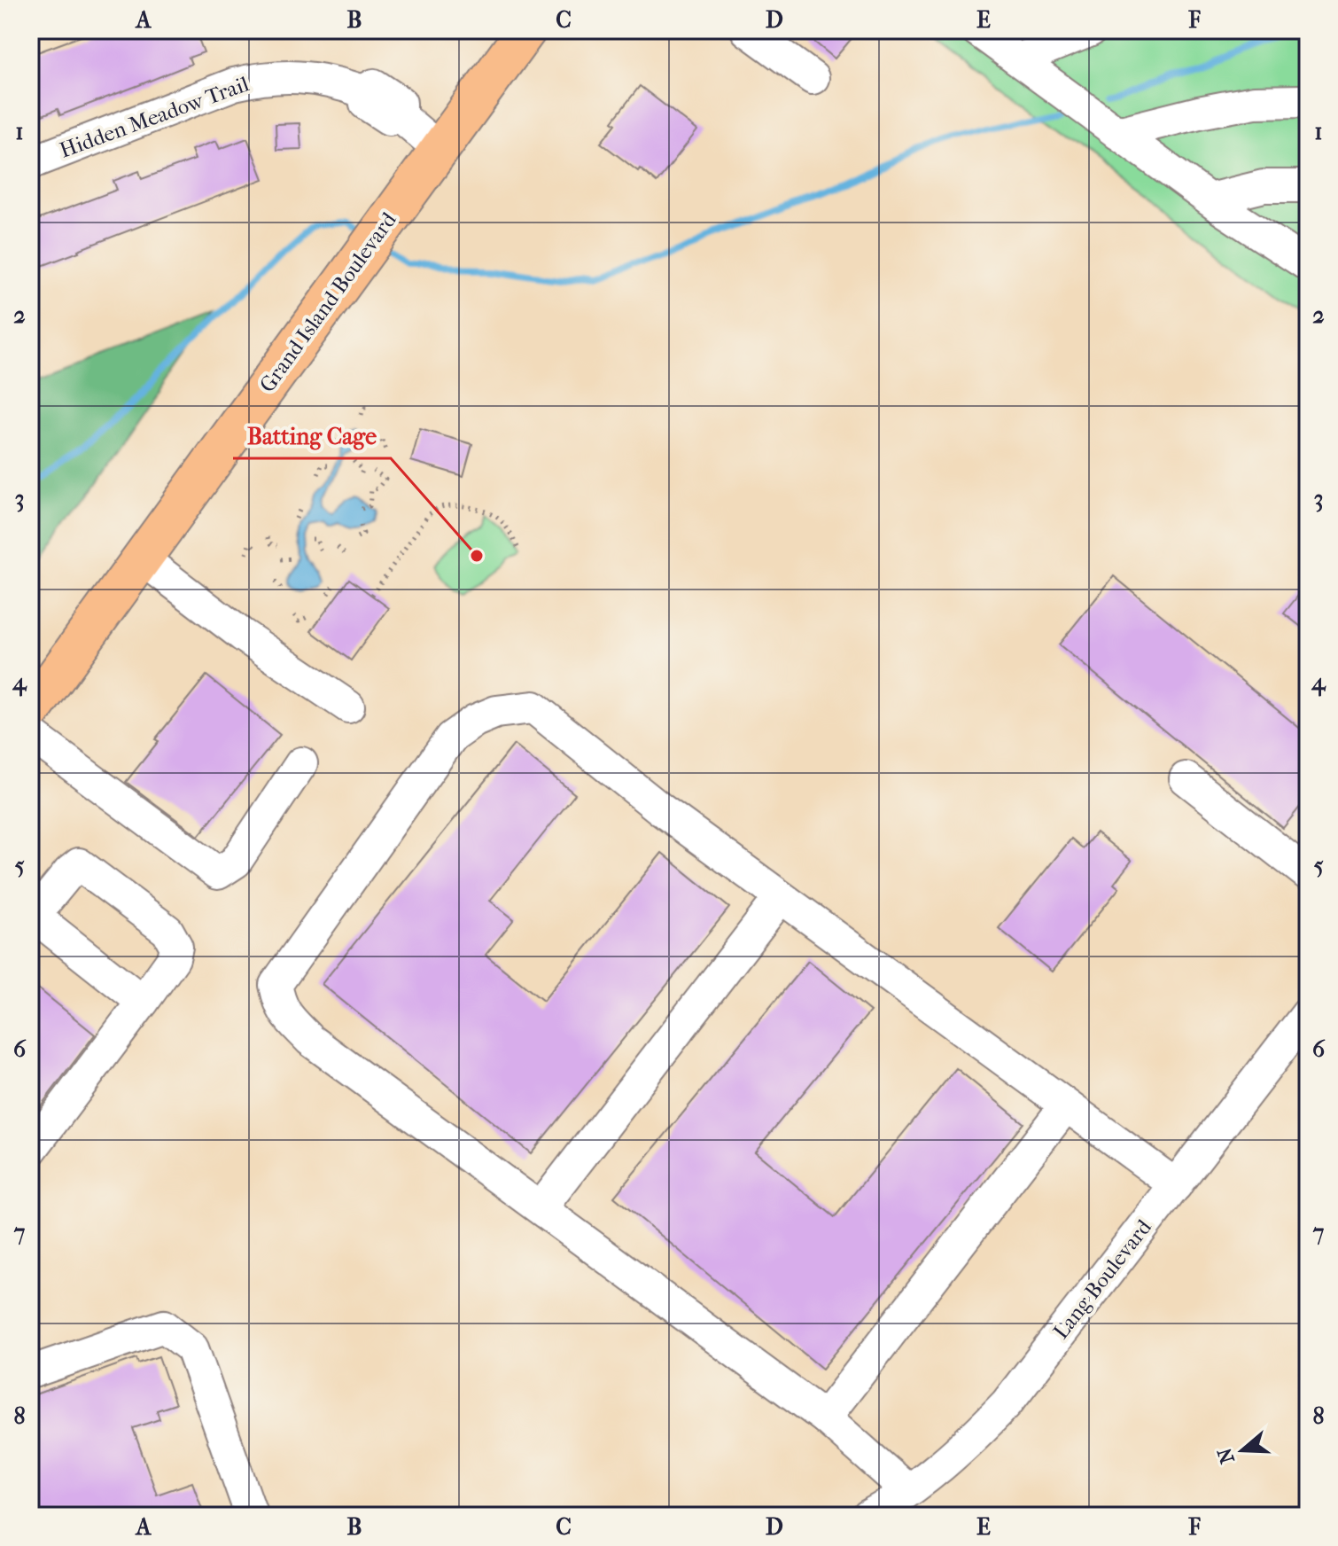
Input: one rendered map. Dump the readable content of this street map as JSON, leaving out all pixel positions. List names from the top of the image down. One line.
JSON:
{"streets":{"main road":["Grand Island Boulevard"],"street":["Hidden Meadow Trail","Lang Boulevard"]},"crossings":[["Hidden Meadow Trail","Grand Island Boulevard"]],"places":["Batting Cage"],"north":"left","grid":{"columns":["A","B","C","D","E","F"],"rows":["1","2","3","4","5","6","7","8"]}}
